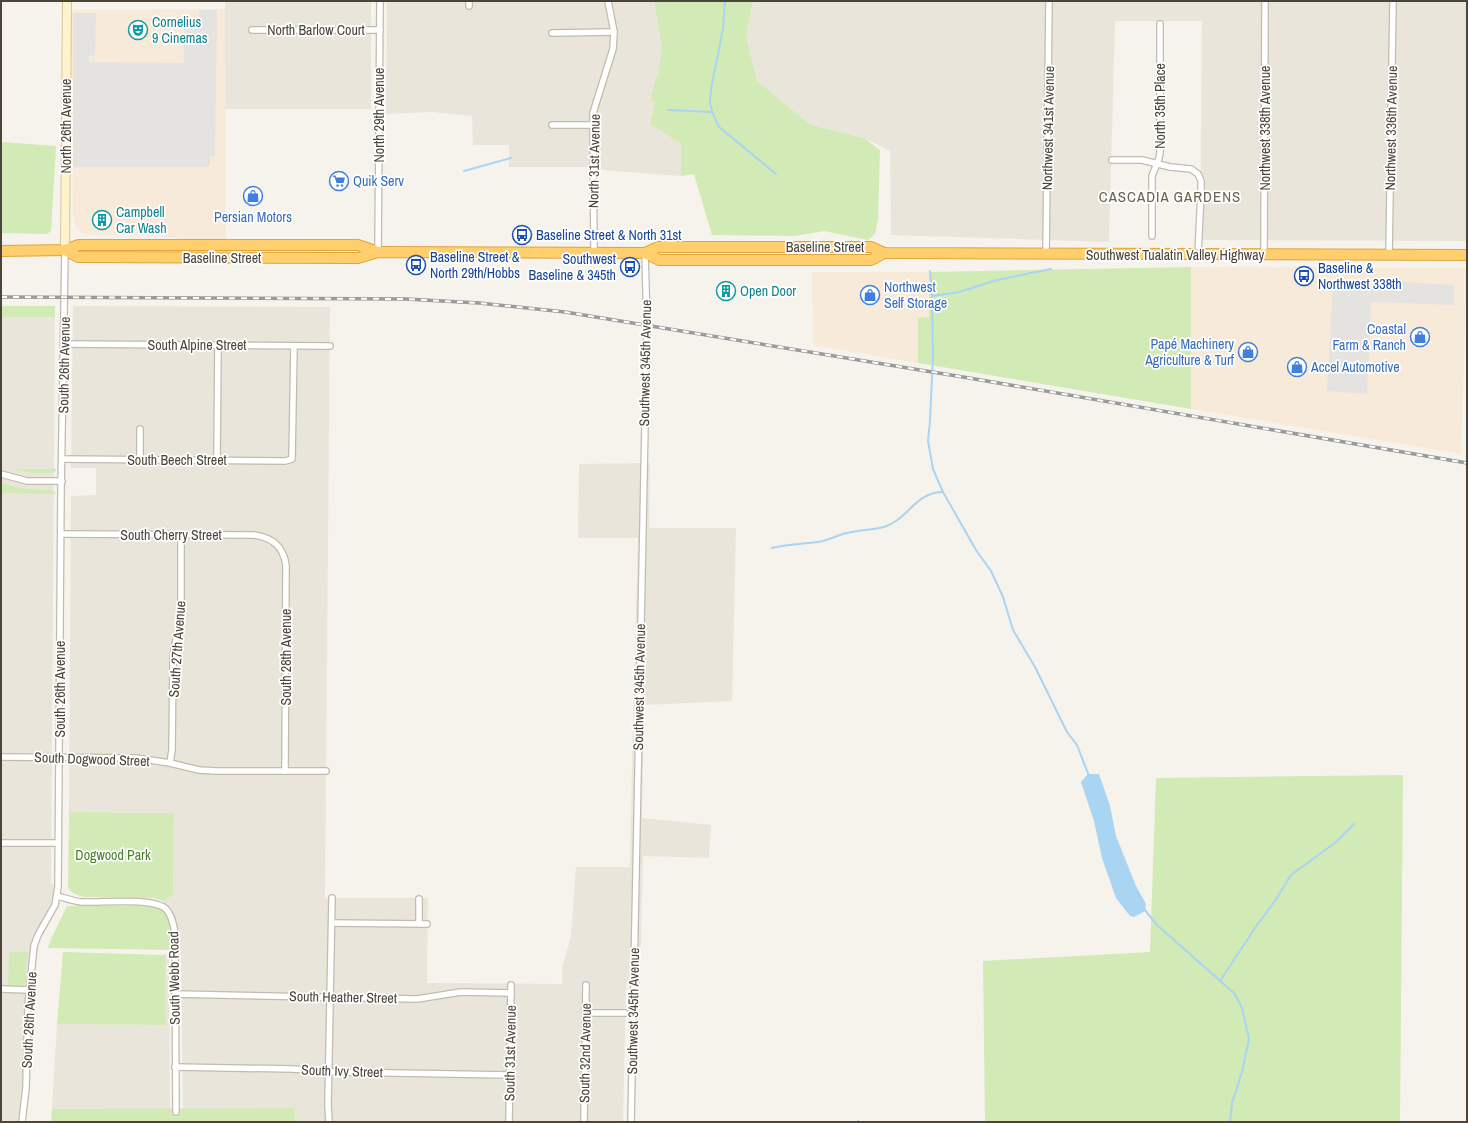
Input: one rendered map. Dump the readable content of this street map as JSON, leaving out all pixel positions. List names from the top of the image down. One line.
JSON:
{"streets":{"highway":["Baseline Street","Southwest Tualatin Valley Highway"],"street":["North Barlow Court","North 35th Place","North 29th Avenue","North 26th Avenue","Northwest 341st Avenue","Northwest 338th Avenue","Northwest 336th Avenue","North 31st Avenue","South Alpine Street","Southwest 345th Avenue","South 26th Avenue","South Beech Street","South Cherry Street","South 27th Avenue","South 28th Avenue","South Dogwood Street","South Webb Road","South Heather Street","South 31st Avenue","South 32nd Avenue","South Ivy Street"]},"crossings":[["North Barlow Court","North 29th Avenue"],["North 29th Avenue","Baseline Street"],["North 26th Avenue","Baseline Street"],["North 26th Avenue","South 26th Avenue"],["Northwest 341st Avenue","Southwest Tualatin Valley Highway"],["Northwest 338th Avenue","Southwest Tualatin Valley Highway"],["Northwest 336th Avenue","Southwest Tualatin Valley Highway"],["North 31st Avenue","Baseline Street"],["Baseline Street","Southwest Tualatin Valley Highway"],["Baseline Street","Southwest 345th Avenue"],["Baseline Street","South 26th Avenue"],["South Alpine Street","South 26th Avenue"],["South Alpine Street","South Beech Street"],["South 26th Avenue","South Beech Street"],["South 26th Avenue","South Cherry Street"],["South 26th Avenue","South Dogwood Street"],["South 26th Avenue","South Webb Road"],["South Cherry Street","South 27th Avenue"],["South Cherry Street","South 28th Avenue"],["South 27th Avenue","South Dogwood Street"],["South 28th Avenue","South Dogwood Street"],["South Webb Road","South Heather Street"],["South Webb Road","South Ivy Street"],["South Heather Street","South 31st Avenue"],["South 31st Avenue","South Ivy Street"]],"districts":["CASCADIA GARDENS"],"parks":["Dogwood Park"],"places":{"theatre":["Cornelius 9 Cinemas"],"supermarket":["Quik Serv"],"shop":["Persian Motors","Northwest Self Storage","Coastal Farm & Ranch","Papé Machinery Agriculture & Turf","Accel Automotive"],"building":["Campbell Car Wash","Open Door"],"bus stop":["Baseline Street & North 31st","Baseline Street & North 29th/Hobbs","Southwest Baseline & 345th","Baseline & Northwest 338th"]}}
